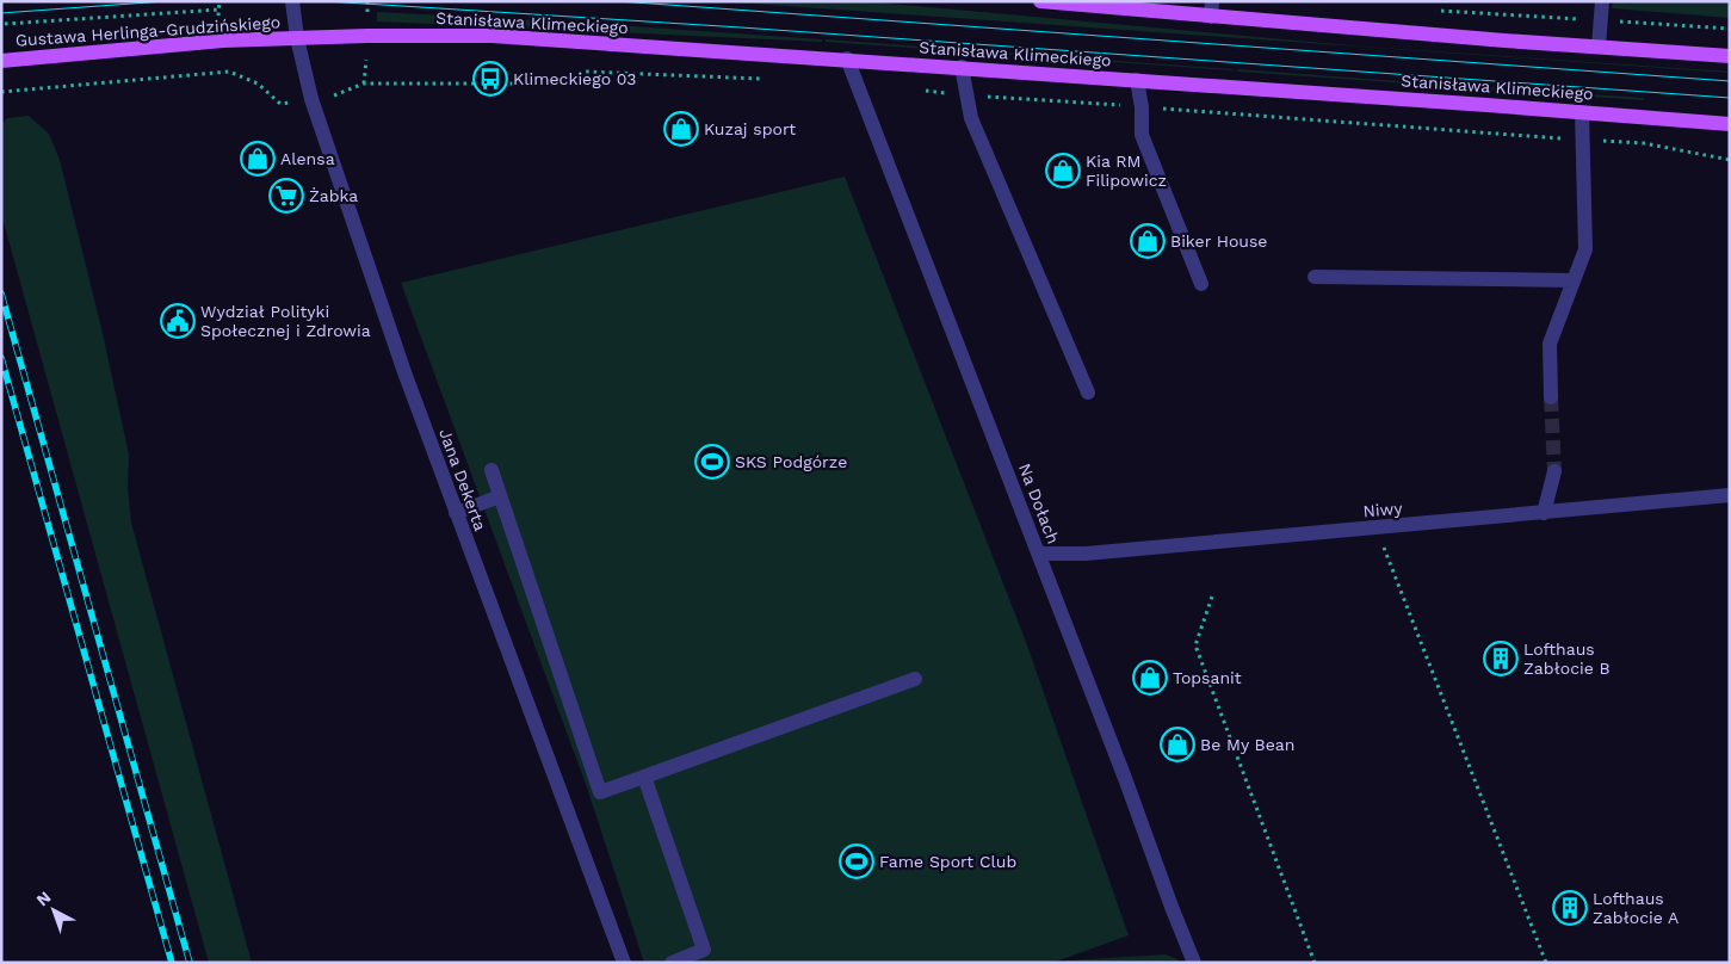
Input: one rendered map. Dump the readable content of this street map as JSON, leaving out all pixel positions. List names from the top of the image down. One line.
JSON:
{"streets":{"main road":["Stanisława Klimeckiego","Gustawa Herlinga-Grudzińskiego"],"street":["Jana Dekerta","Na Dołach","Niwy"]},"crossings":[["Stanisława Klimeckiego","Gustawa Herlinga-Grudzińskiego"],["Stanisława Klimeckiego","Jana Dekerta"],["Stanisława Klimeckiego","Na Dołach"],["Gustawa Herlinga-Grudzińskiego","Jana Dekerta"],["Na Dołach","Niwy"]],"places":{"bus stop":["Klimeckiego 03"],"shop":["Kuzaj sport","Alensa","Kia RM Filipowicz","Biker House","Topsanit","Be My Bean"],"supermarket":["Żabka"],"public building":["Wydział Polityki Społecznej i Zdrowia"],"sports":["SKS Podgórze","Fame Sport Club"],"building":["Lofthaus Zabłocie B","Lofthaus Zabłocie A"]},"north":"top left"}
